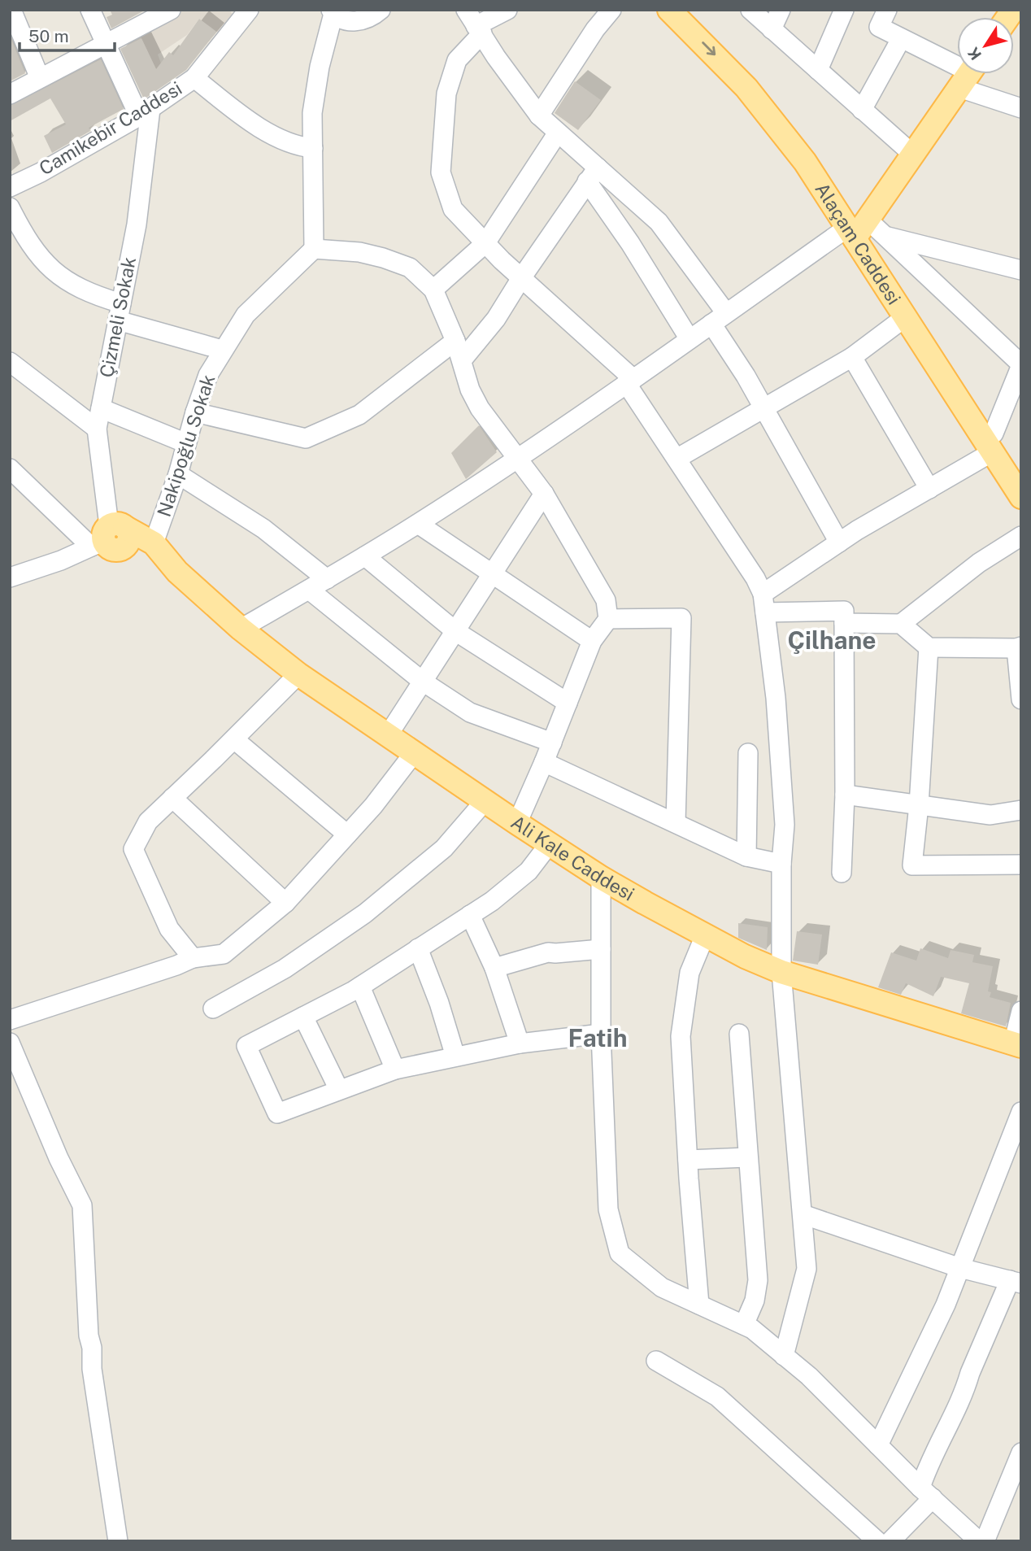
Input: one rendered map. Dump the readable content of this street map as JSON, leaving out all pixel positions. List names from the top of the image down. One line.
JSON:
{"streets":{"main road":["Alaçam Caddesi","Ali Kale Caddesi"],"street":["Camikebir Caddesi","Çizmeli Sokak","Nakipoğlu Sokak"]},"crossings":[["Camikebir Caddesi","Çizmeli Sokak"],["Çizmeli Sokak","Ali Kale Caddesi"],["Nakipoğlu Sokak","Ali Kale Caddesi"]],"districts":["Çilhane","Fatih"],"scale_bar":"50 m","north":"bottom left"}
